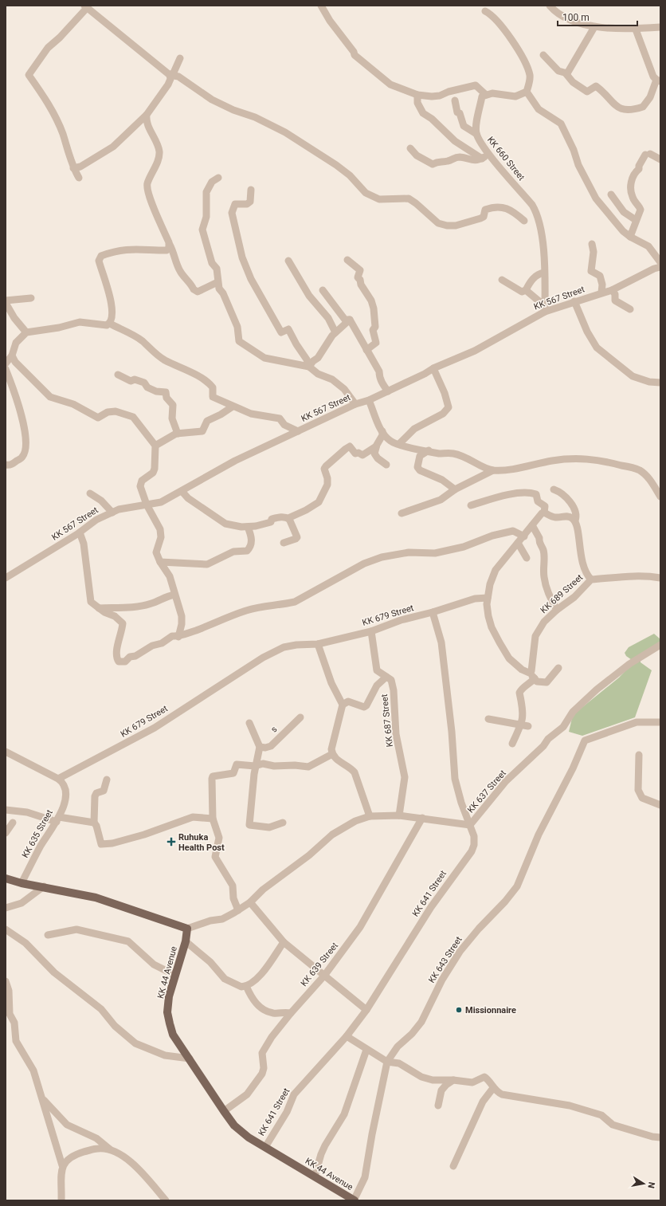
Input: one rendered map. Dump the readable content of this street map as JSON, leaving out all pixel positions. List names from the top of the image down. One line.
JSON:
{"streets":{"main road":["KK 44 Avenue"],"street":["KK 660 Street","KK 567 Street","KK 689 Street","KK 679 Street","KK 687 Street","s","KK 637 Street","KK 635 Street","KK 641 Street","KK 643 Street","KK 639 Street"]},"crossings":[["KK 660 Street","KK 567 Street"],["KK 679 Street","KK 687 Street"],["KK 679 Street","KK 635 Street"],["KK 679 Street","KK 641 Street"],["KK 687 Street","KK 637 Street"],["KK 637 Street","KK 641 Street"],["KK 637 Street","KK 639 Street"],["KK 637 Street","KK 44 Avenue"],["KK 641 Street","KK 44 Avenue"],["KK 643 Street","KK 44 Avenue"],["KK 639 Street","KK 44 Avenue"]],"places":{"health":["Ruhuka Health Post"],"other":["Missionnaire"]},"scale_bar":"100 m","north":"right"}
